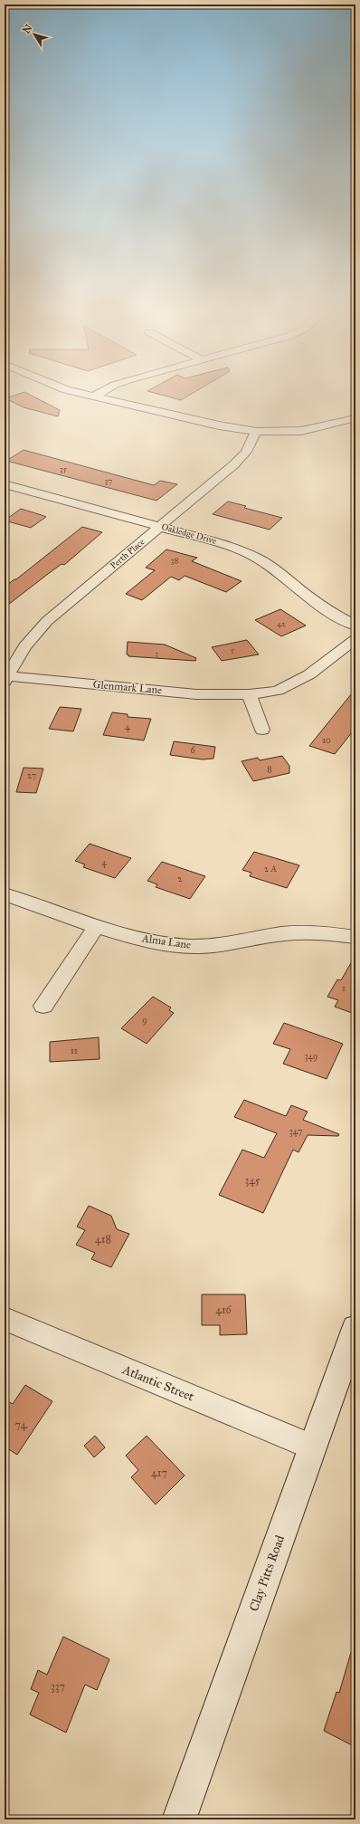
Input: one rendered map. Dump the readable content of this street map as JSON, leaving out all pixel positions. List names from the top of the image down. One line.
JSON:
{"streets":{"street":["Oakledge Drive","Perth Place","Glenmark Lane","Alma Lane","Atlantic Street","Clay Pitts Road"]},"crossings":[["Oakledge Drive","Perth Place"],["Perth Place","Glenmark Lane"],["Atlantic Street","Clay Pitts Road"]],"house_numbers":["35","37","38","42","5","3","4","10","6","8","27","4","2 A","2","1","9","11","349","347","345","418","416","74","417","337"],"north":"top left"}
